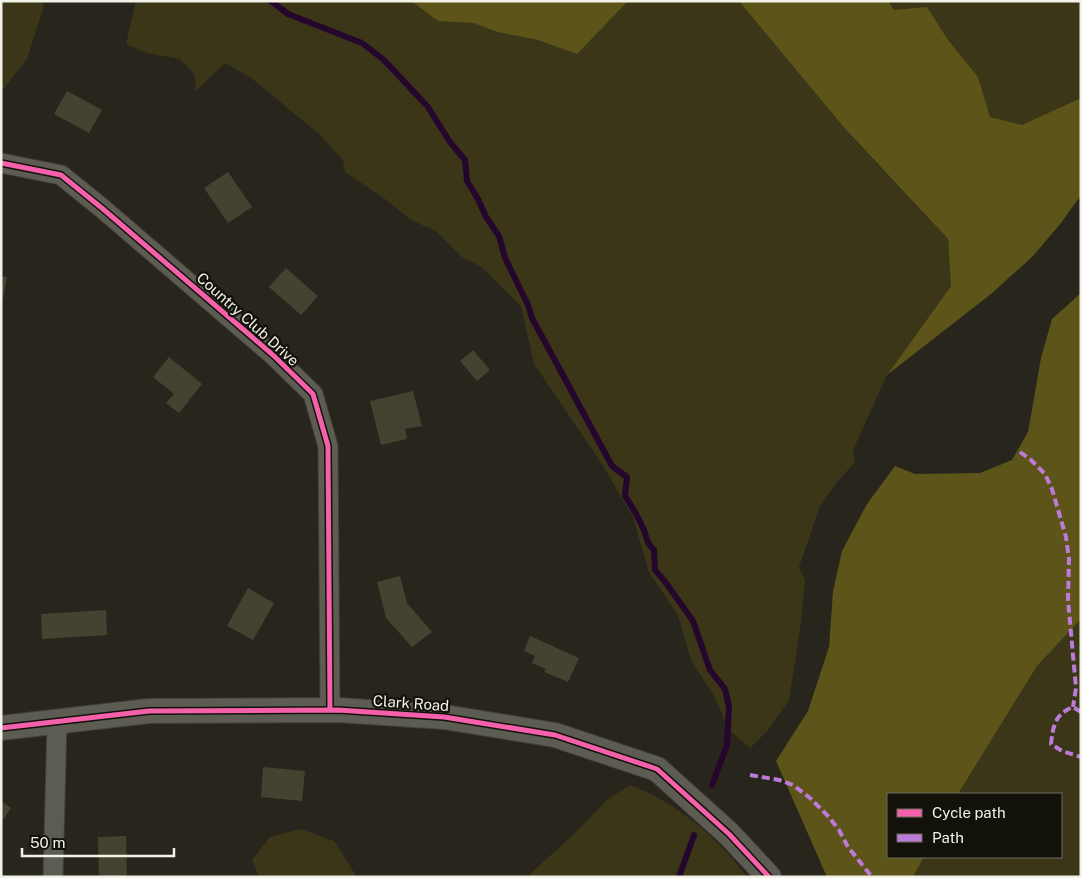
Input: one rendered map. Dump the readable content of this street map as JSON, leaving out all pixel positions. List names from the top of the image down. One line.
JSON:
{"streets":{"street":["Country Club Drive","Clark Road"]},"crossings":[["Country Club Drive","Clark Road"]],"legend":["Cycle path","Path"],"scale_bar":"50 m"}
